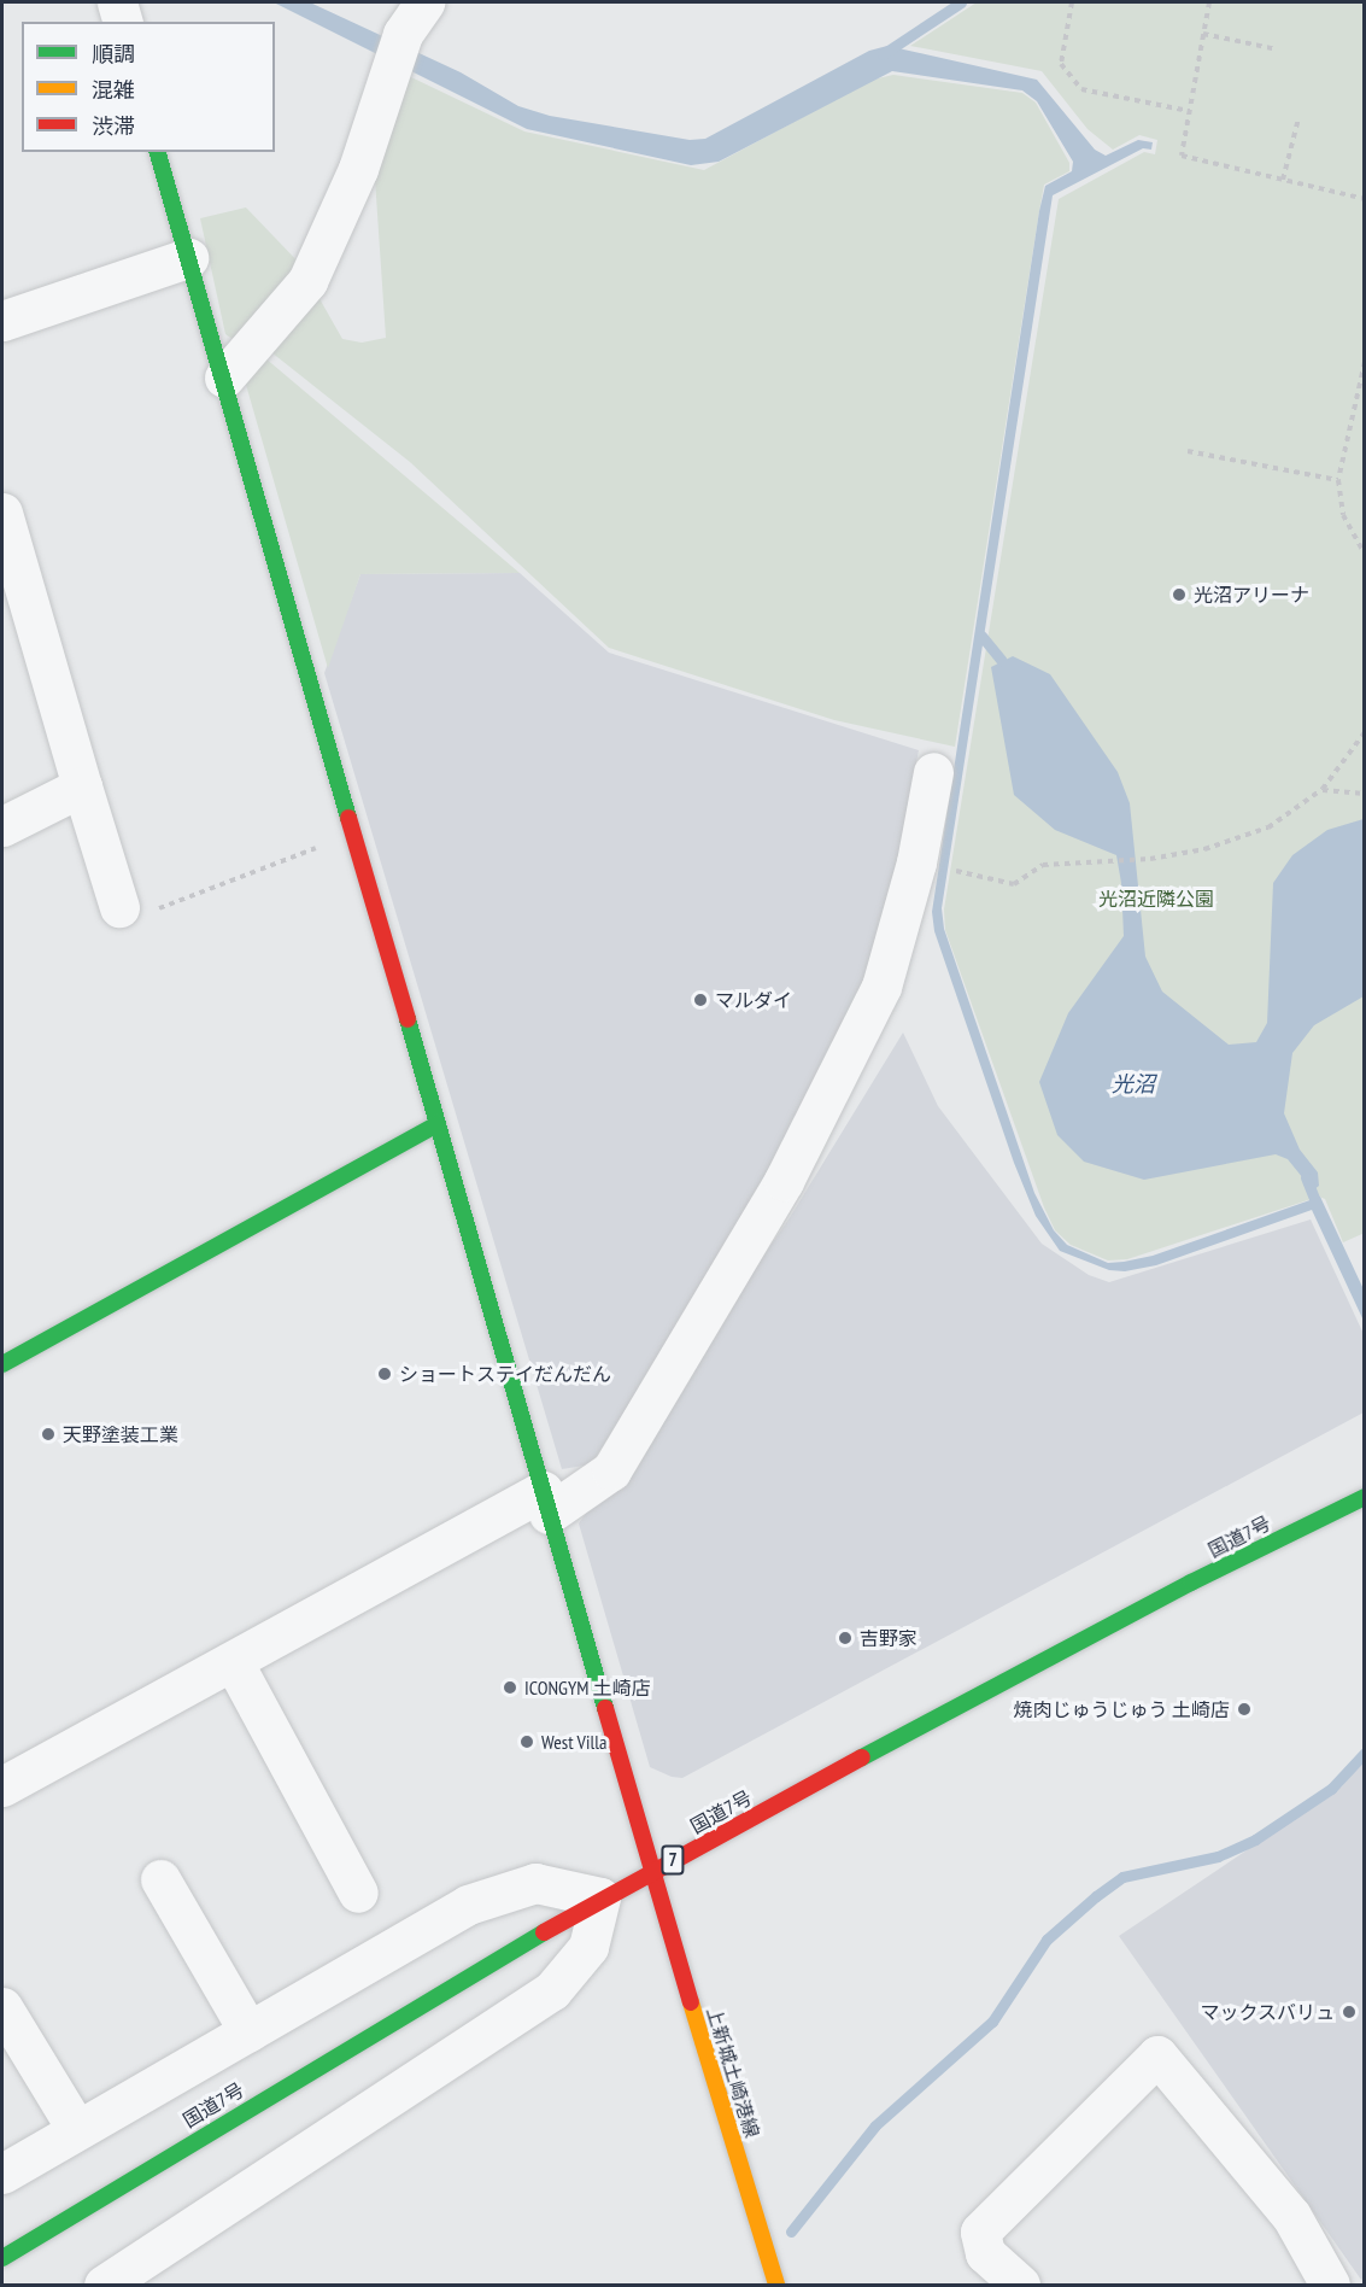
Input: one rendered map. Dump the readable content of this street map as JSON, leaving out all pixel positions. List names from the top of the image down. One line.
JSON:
{"streets":{"main road":["国道7号","7","上新城土崎港線"]},"crossings":[["国道7号","上新城土崎港線"]],"water":["光沼"],"parks":["光沼近隣公園"],"places":["光沼アリーナ","マルダイ","ショートステイだんだん","天野塗装工業","吉野家","ICONGYM 土崎店","焼肉じゅうじゅう 土崎店","West Villa","マックスバリュ"],"legend":["順調","混雑","渋滞"]}
